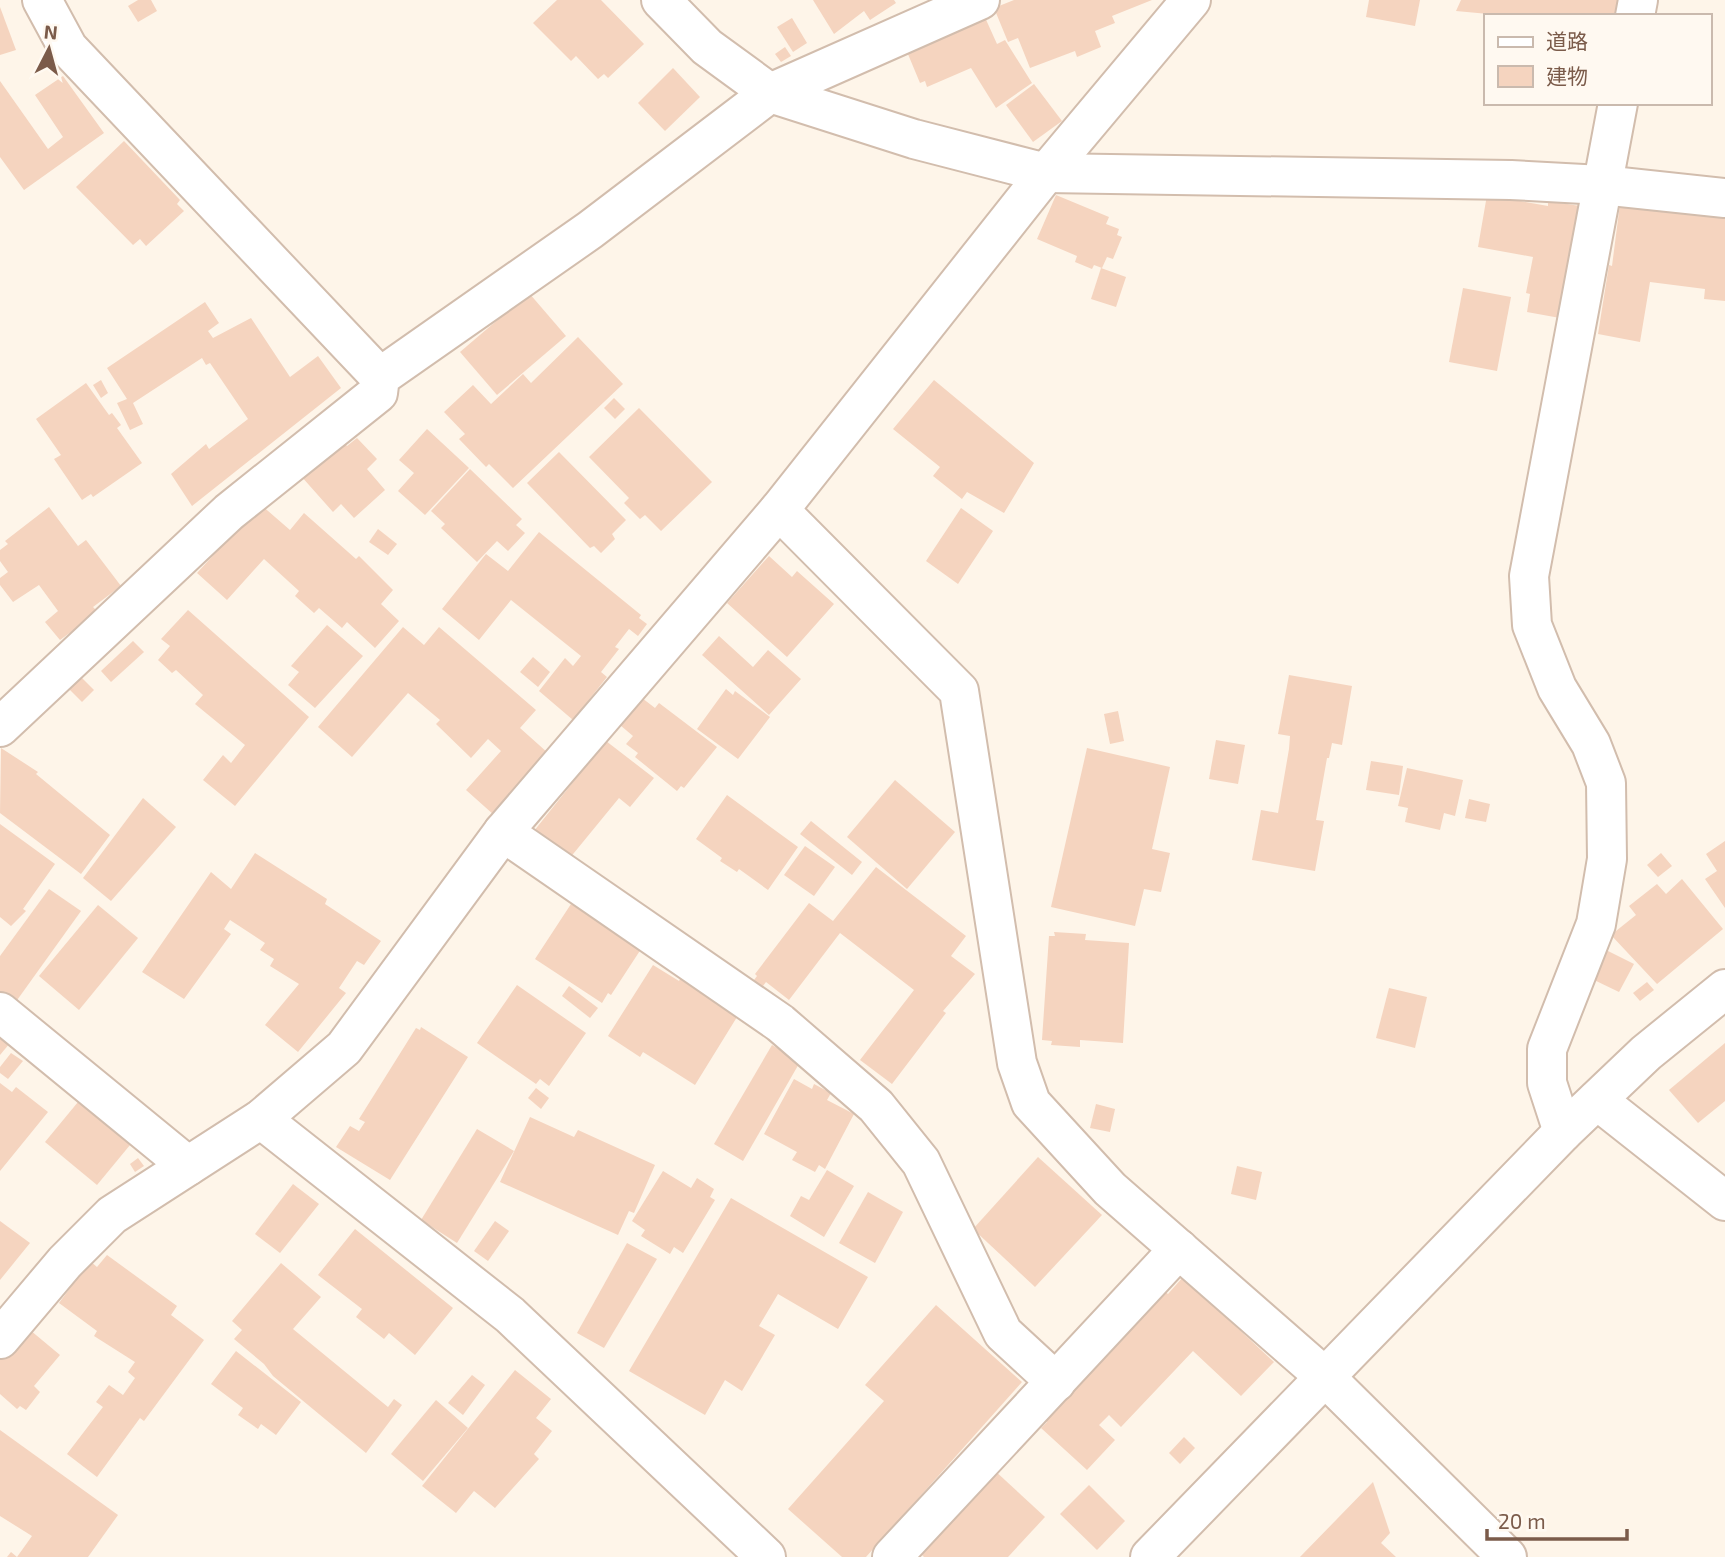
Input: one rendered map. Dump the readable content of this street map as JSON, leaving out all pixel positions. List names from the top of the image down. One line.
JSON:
{"legend":["道路","建物"],"scale_bar":"20 m","north":"top"}
